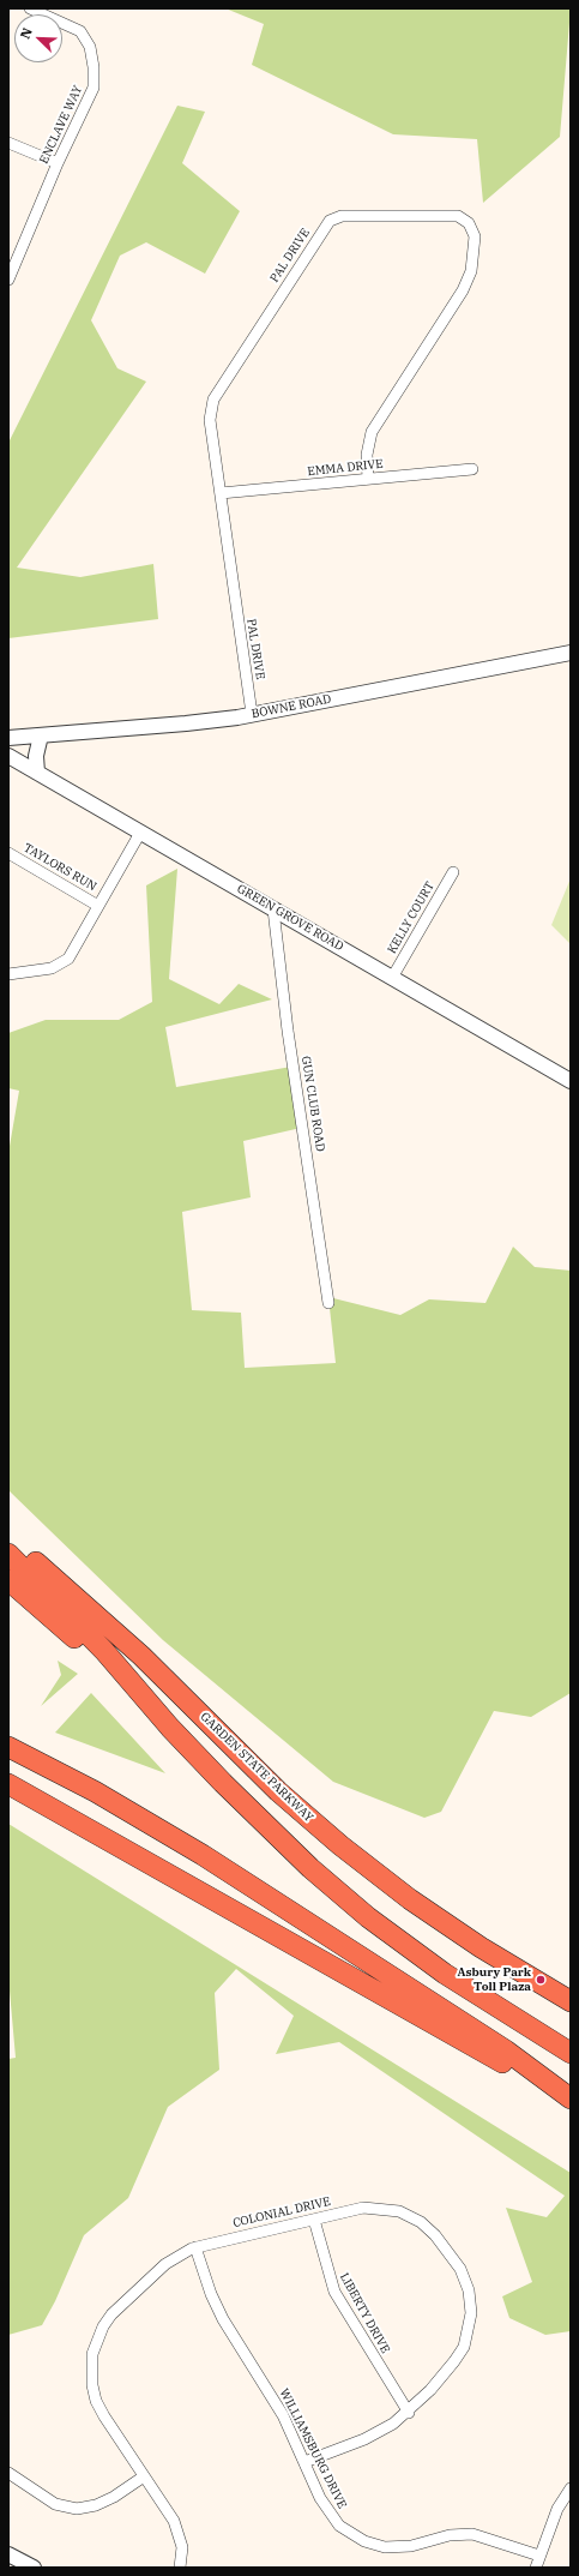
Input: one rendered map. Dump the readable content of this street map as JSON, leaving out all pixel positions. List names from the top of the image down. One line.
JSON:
{"streets":{"highway":["GARDEN STATE PARKWAY"],"street":["ENCLAVE WAY","PAL DRIVE","EMMA DRIVE","BOWNE ROAD","TAYLORS RUN","GREEN GROVE ROAD","KELLY COURT","GUN CLUB ROAD","COLONIAL DRIVE","LIBERTY DRIVE","WILLIAMSBURG DRIVE"]},"crossings":[["PAL DRIVE","EMMA DRIVE"],["PAL DRIVE","BOWNE ROAD"],["TAYLORS RUN","GREEN GROVE ROAD"],["GREEN GROVE ROAD","KELLY COURT"],["GREEN GROVE ROAD","GUN CLUB ROAD"],["COLONIAL DRIVE","LIBERTY DRIVE"],["COLONIAL DRIVE","WILLIAMSBURG DRIVE"]],"places":["Asbury Park Toll Plaza"],"north":"top left"}
